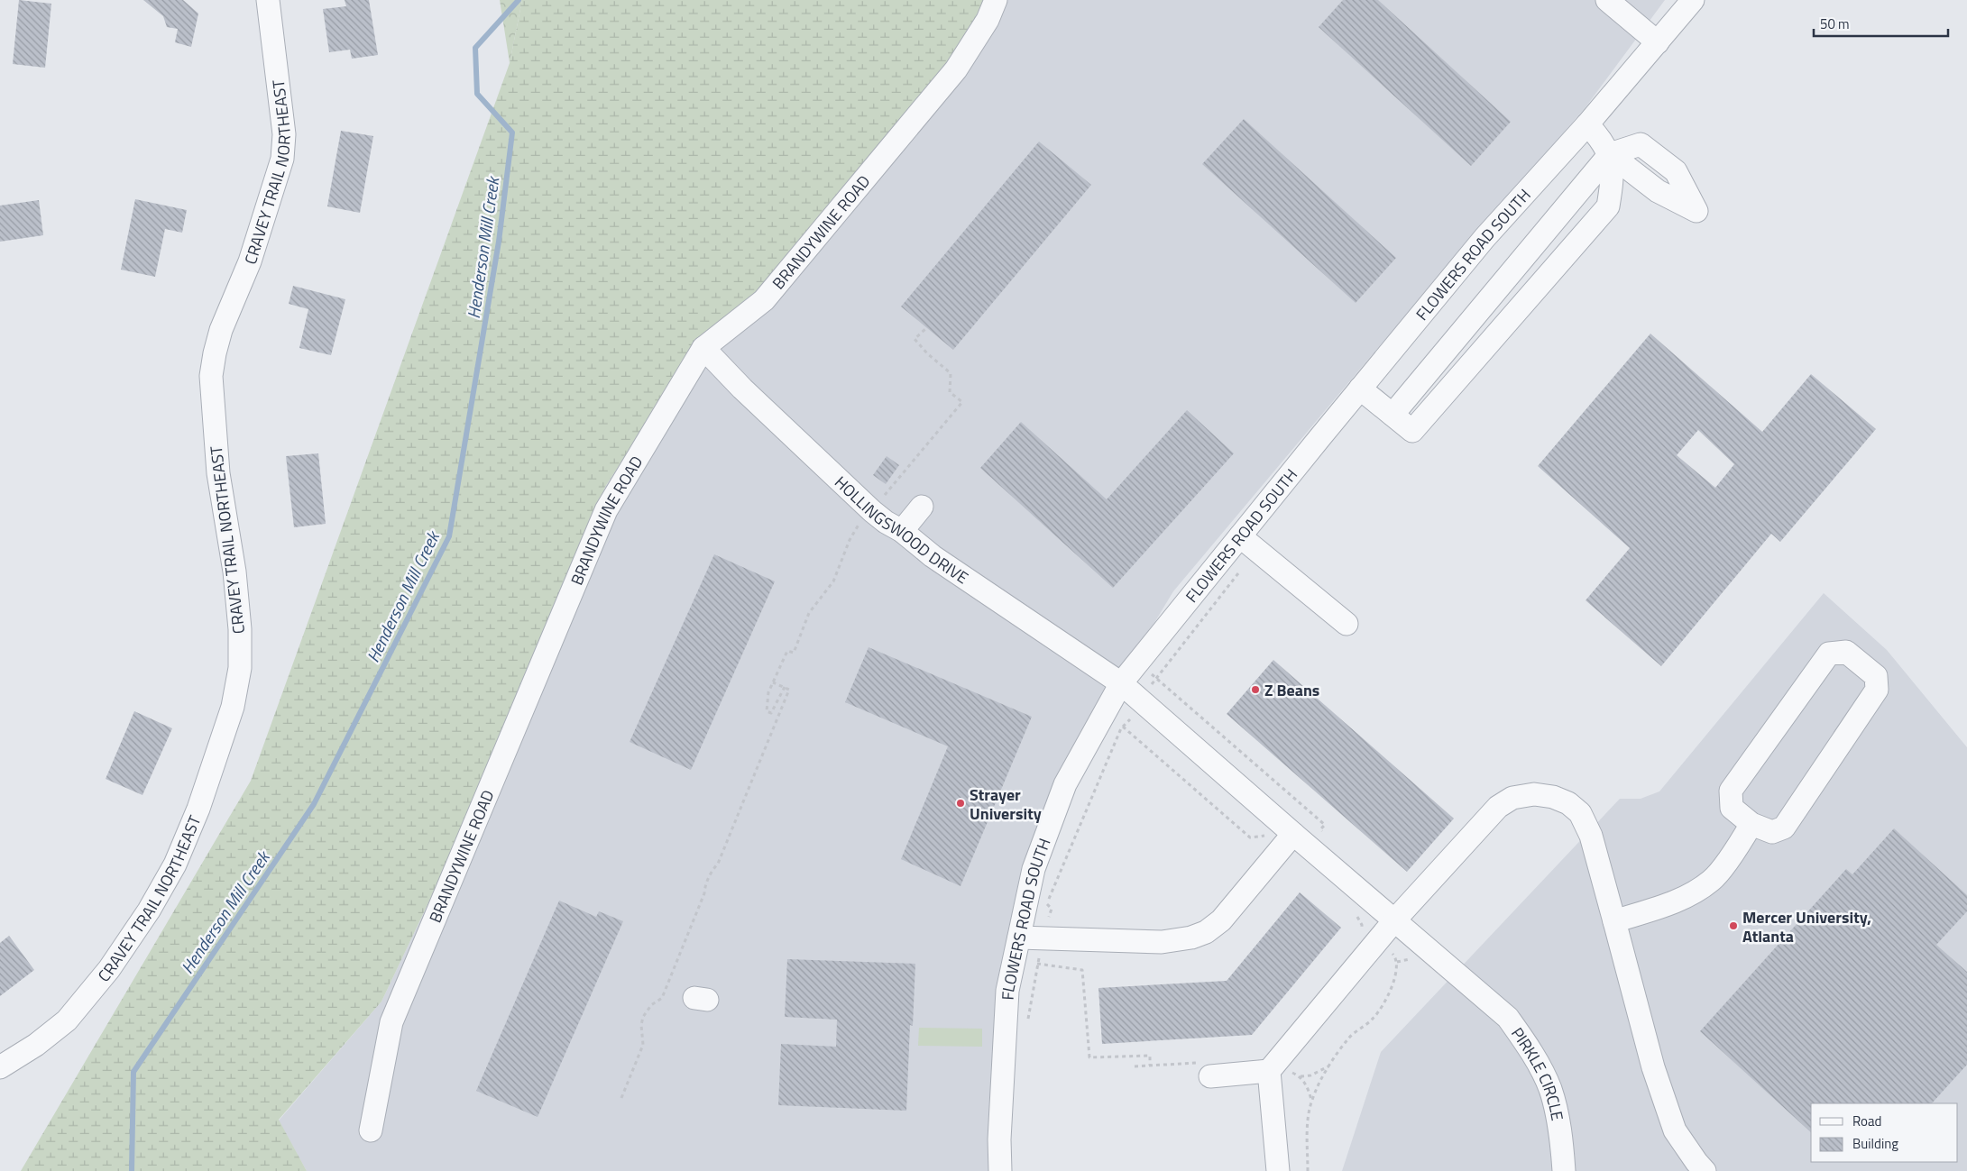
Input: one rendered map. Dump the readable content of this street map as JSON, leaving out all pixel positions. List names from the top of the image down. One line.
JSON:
{"streets":{"street":["CRAVEY TRAIL NORTHEAST","BRANDYWINE ROAD","FLOWERS ROAD SOUTH","HOLLINGSWOOD DRIVE","PIRKLE CIRCLE"]},"crossings":[["BRANDYWINE ROAD","HOLLINGSWOOD DRIVE"],["FLOWERS ROAD SOUTH","HOLLINGSWOOD DRIVE"],["HOLLINGSWOOD DRIVE","PIRKLE CIRCLE"]],"water":["Henderson Mill Creek"],"places":["Z Beans","Strayer University","Mercer University, Atlanta"],"legend":["Road","Building"],"scale_bar":"50 m"}
